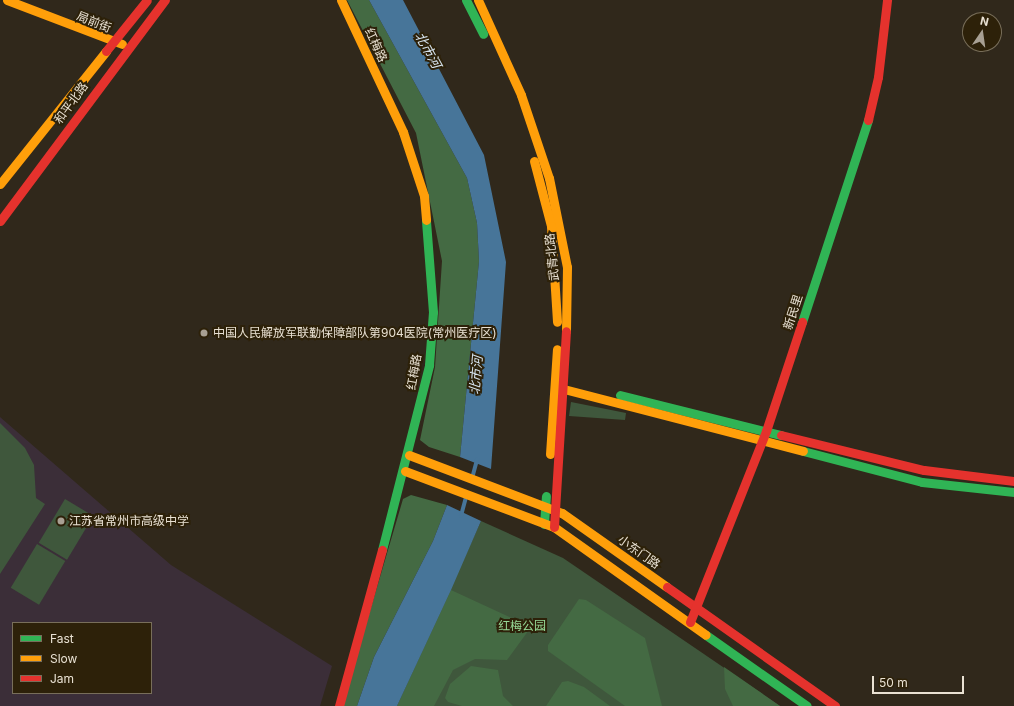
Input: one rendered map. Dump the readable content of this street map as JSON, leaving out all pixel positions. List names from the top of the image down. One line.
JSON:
{"streets":{"street":["局前街","红梅路","和平北路","武青北路","新民里","小东门路"]},"crossings":[["局前街","和平北路"],["红梅路","小东门路"],["武青北路","小东门路"],["新民里","小东门路"]],"water":["北市河"],"parks":["红梅公园"],"places":["中国人民解放军联勤保障部队第904医院(常州医疗区)","江苏省常州市高级中学"],"legend":["Fast","Slow","Jam"],"scale_bar":"50 m","north":"top"}
